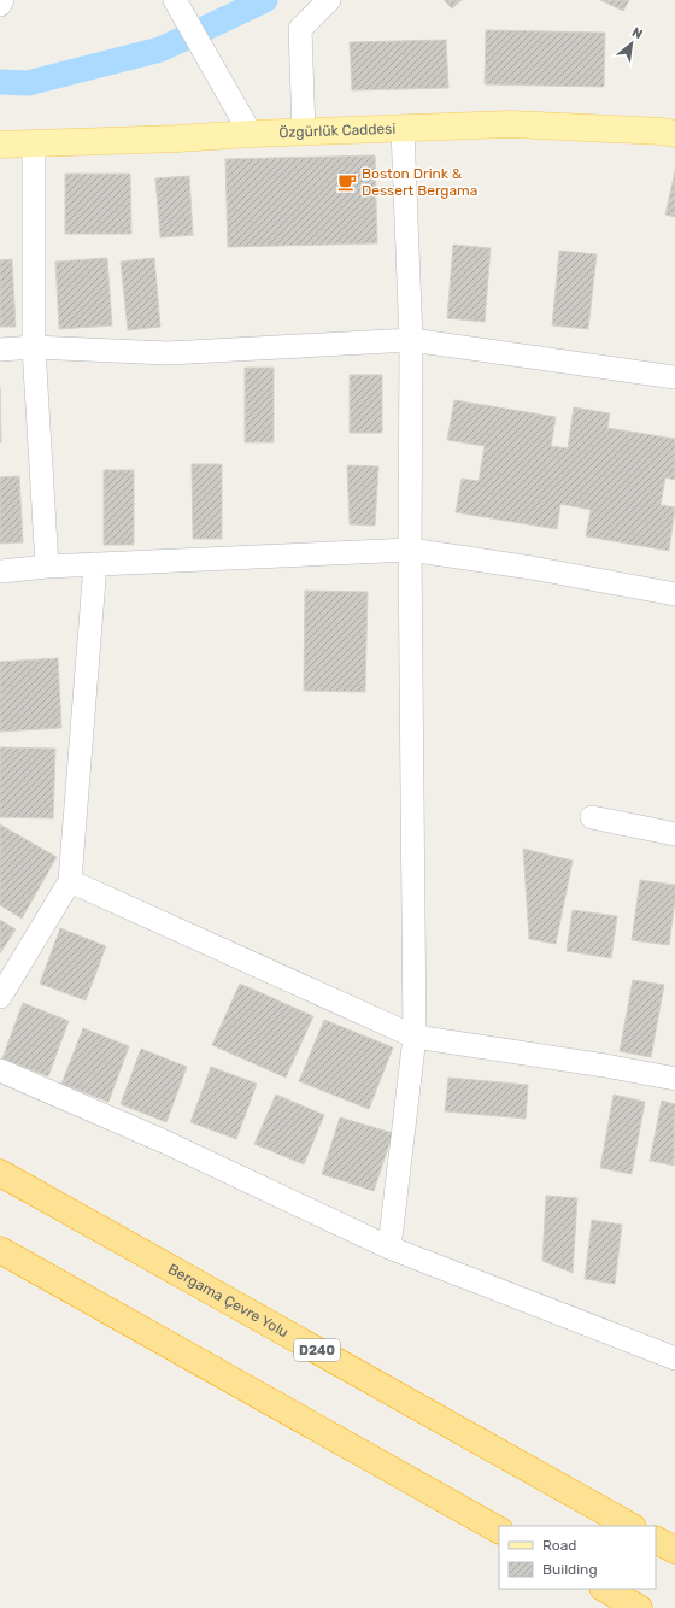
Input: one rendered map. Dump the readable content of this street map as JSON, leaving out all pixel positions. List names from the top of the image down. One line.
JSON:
{"streets":{"highway":["Bergama Çevre Yolu","D240"],"main road":["Özgürlük Caddesi"]},"places":{"cafe":["Boston Drink & Dessert Bergama"]},"legend":["Road","Building"],"north":"top right"}
